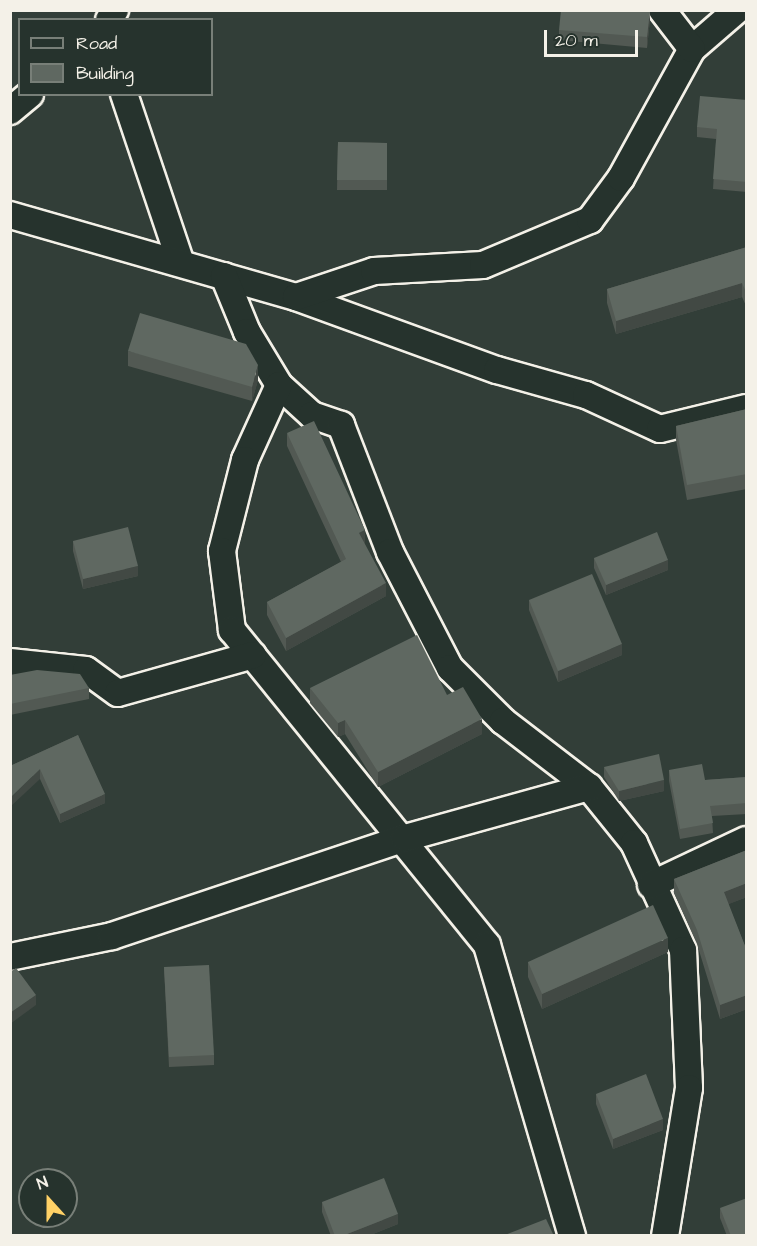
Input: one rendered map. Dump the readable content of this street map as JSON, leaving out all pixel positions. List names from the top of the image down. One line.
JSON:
{"legend":["Road","Building"],"scale_bar":"20 m","north":"top"}
